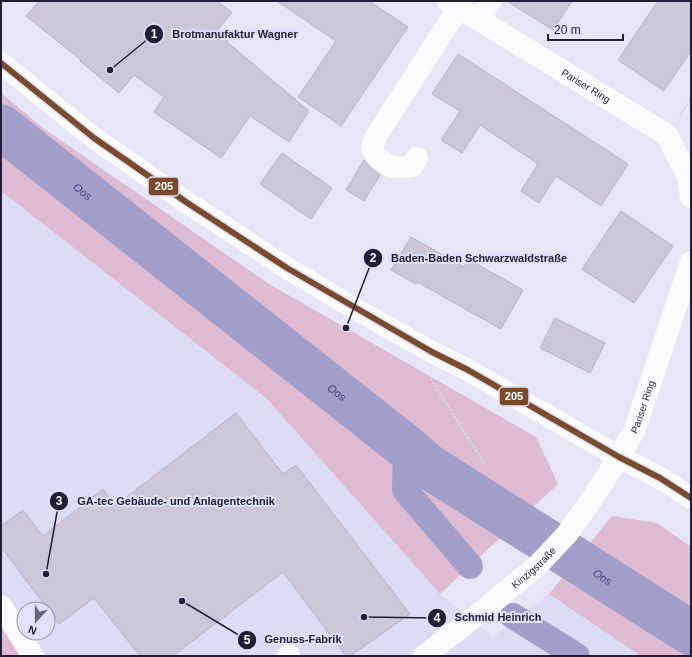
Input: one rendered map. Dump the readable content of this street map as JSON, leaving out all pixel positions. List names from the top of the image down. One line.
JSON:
{"streets":{"street":["Pariser Ring","Kinzigstraße"]},"crossings":[["Pariser Ring","Kinzigstraße"]],"water":["Oos"],"places":["Brotmanufaktur Wagner","Baden-Baden Schwarzwaldstraße","GA-tec Gebäude- und Anlagentechnik","Genuss-Fabrik","Schmid Heinrich"],"lines":["transit line 205"],"scale_bar":"20 m","north":"bottom"}
